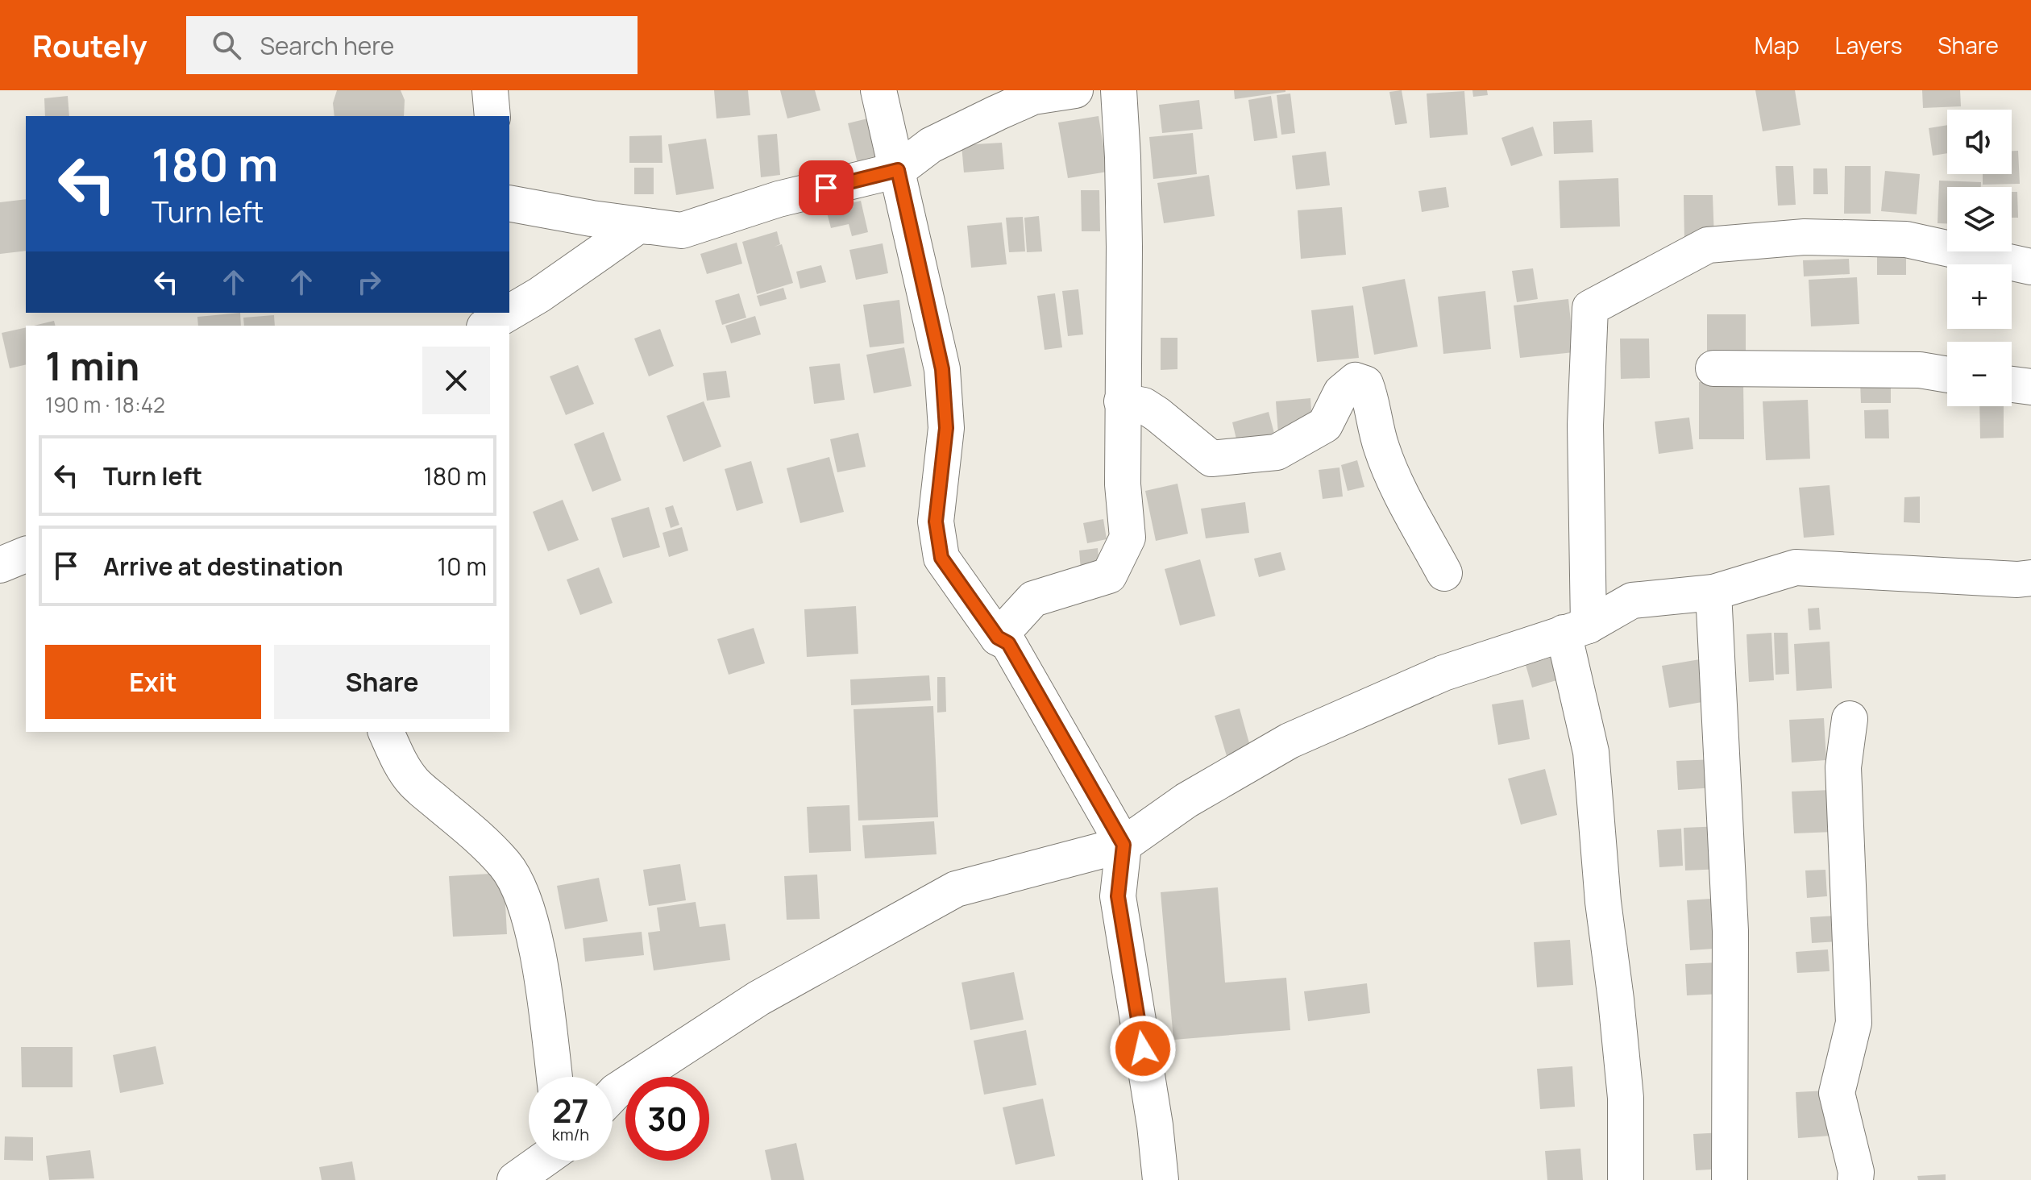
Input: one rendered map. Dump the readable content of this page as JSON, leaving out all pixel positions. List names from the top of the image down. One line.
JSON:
{"page":{"header":"Routely","search":"Search here","nav":["Map","Layers","Share"],"map_buttons":["+","−"],"turn":["180 m","Turn left"],"heading":["1 min","190 m · 18:42"],"list":[{"name":"Turn left","value":"180 m"},{"name":"Arrive at destination","value":"10 m"}],"buttons":["Exit","Share"],"speed":"27 km/h","limit":"30"}}
